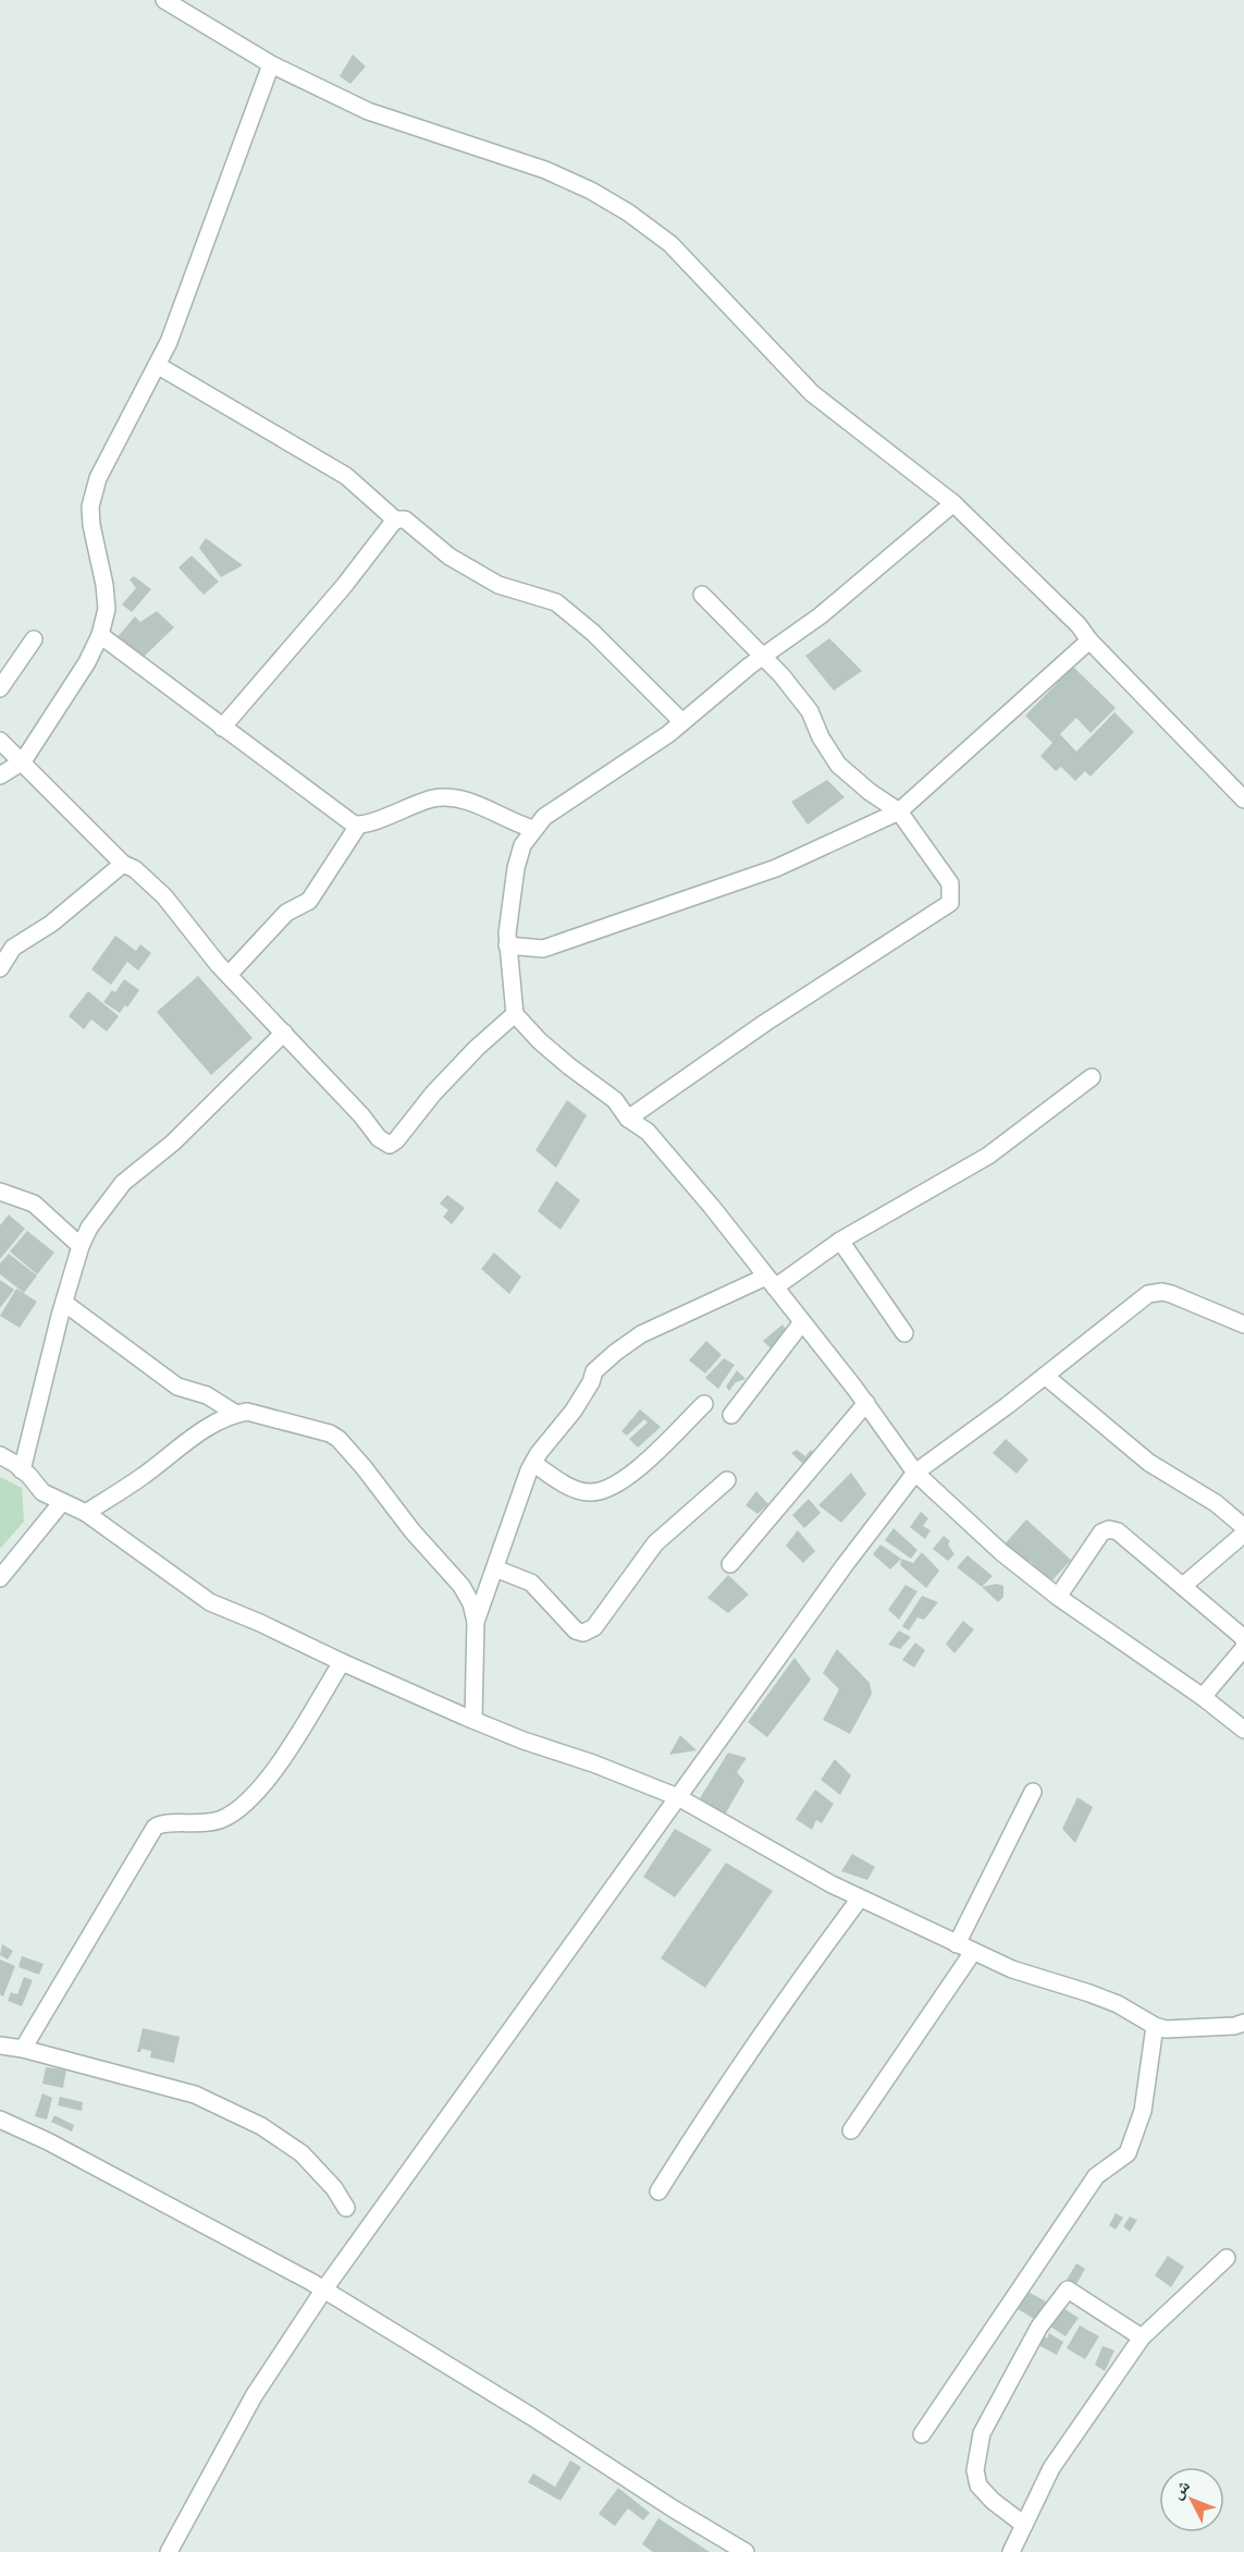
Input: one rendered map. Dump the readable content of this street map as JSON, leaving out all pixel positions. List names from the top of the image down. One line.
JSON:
{"north":"top left"}
